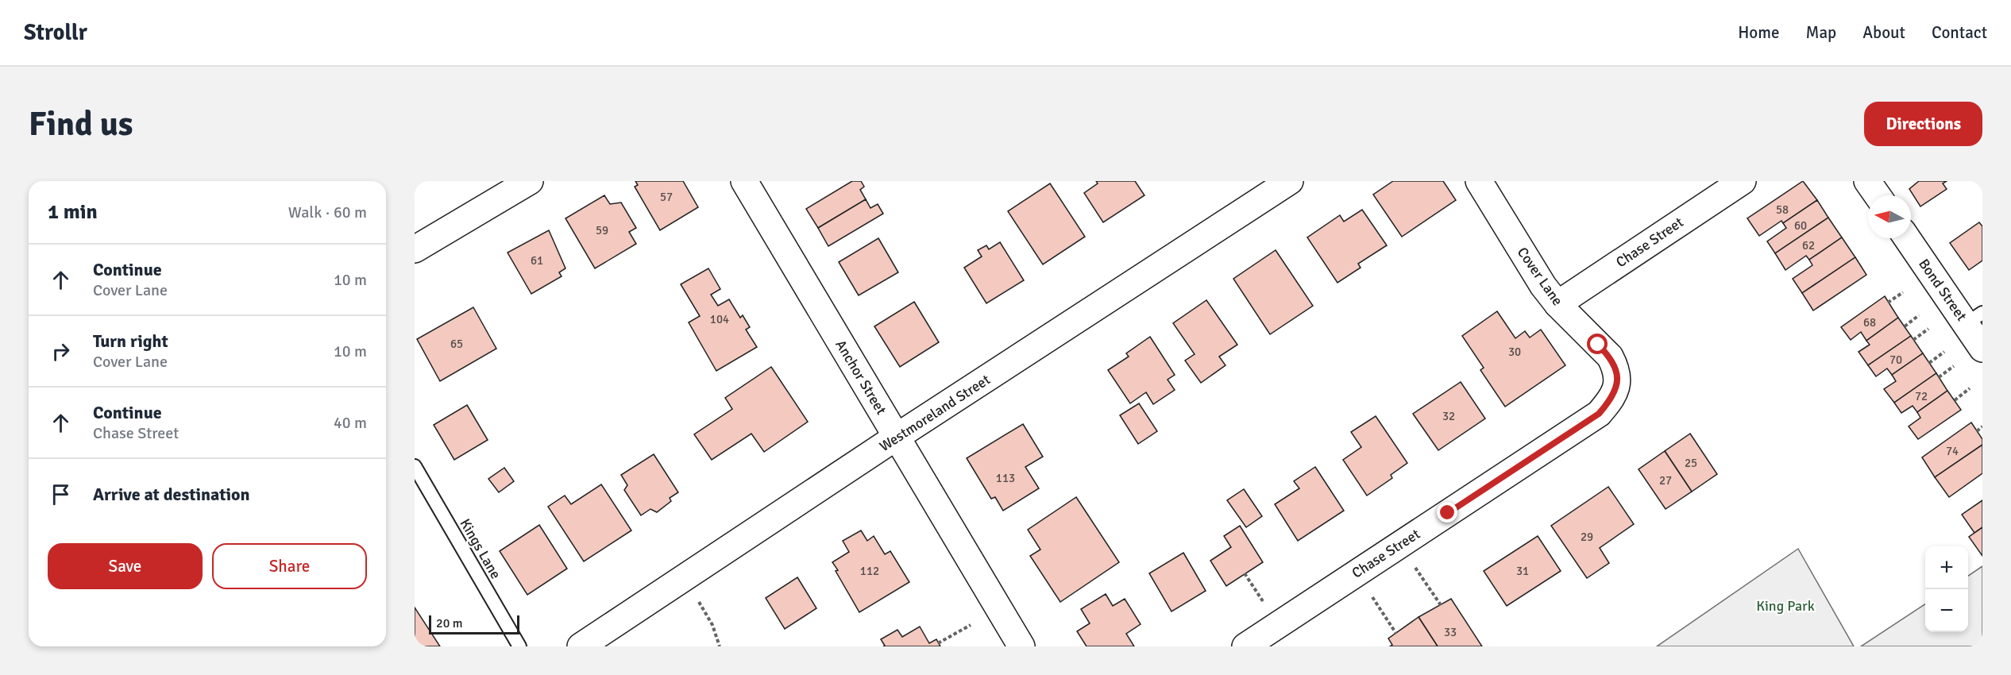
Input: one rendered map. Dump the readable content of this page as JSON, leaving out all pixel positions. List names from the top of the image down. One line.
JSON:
{"streets":{"street":["Chase Street","Cover Lane","Bond Street","Anchor Street","Westmoreland Street"],"lane":["Kings Lane"]},"crossings":[["Chase Street","Cover Lane"],["Anchor Street","Westmoreland Street"]],"parks":["King Park"],"house_numbers":["57","58","60","59","62","61","104","68","65","30","70","72","32","74","25","113","27","29","112","31","33"],"scale_bar":"20 m","north":"left","page":{"header":"Strollr","nav":["Home","Map","About","Contact"],"buttons":["Directions",["Save","Share"]],"title":"Find us","heading":["1 min","Walk · 60 m"],"list":[["Continue","Cover Lane","10 m"],["Turn right","Cover Lane","10 m"],["Continue","Chase Street","40 m"],"Arrive at destination"],"map_buttons":["+","−"],"scale":"20 m"}}
